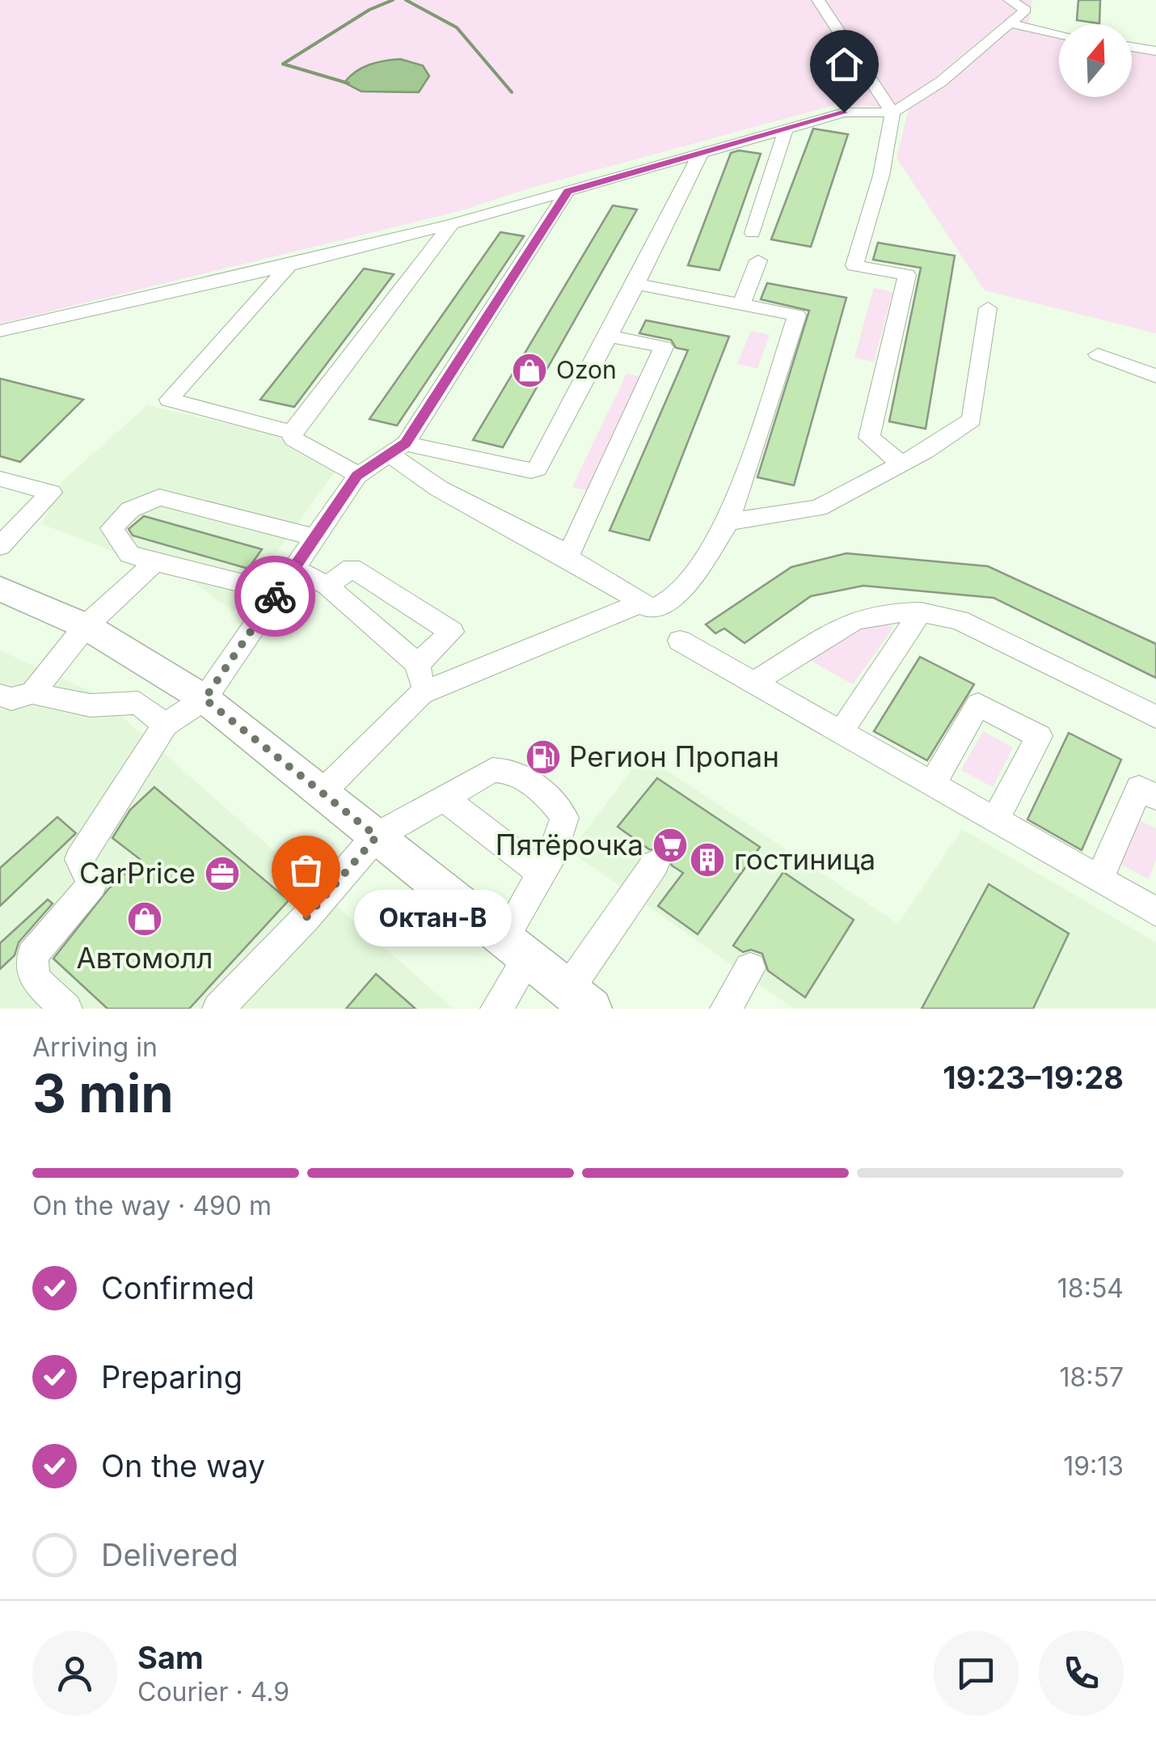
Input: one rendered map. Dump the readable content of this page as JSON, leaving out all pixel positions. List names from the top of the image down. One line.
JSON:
{"places":{"shop":["Ozon","Автомолл"],"fuel station":["Регион Пропан"],"supermarket":["Пятёрочка"],"building":["гостиница"],"office":["CarPrice"],"other":["Октан-В"]},"north":"top","page":{"bubble":"Октан-В","heading":["3 min","Arriving in","19:23–19:28"],"panel":["Sam","Courier · 4.9"],"bar":"On the way · 490 m","list":[["Confirmed","18:54"],["Preparing","18:57"],["On the way","19:13"],"Delivered"]}}
